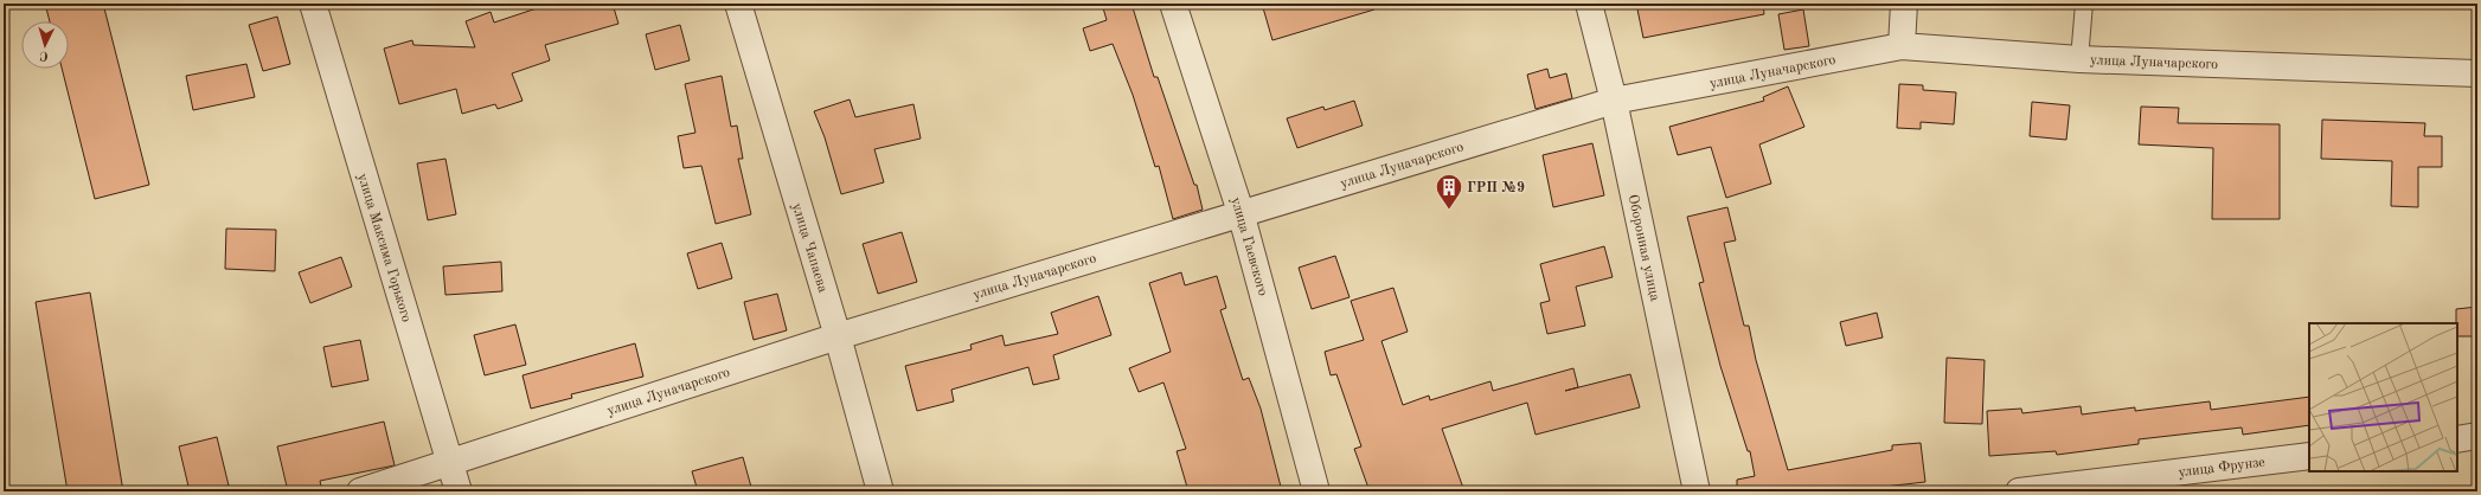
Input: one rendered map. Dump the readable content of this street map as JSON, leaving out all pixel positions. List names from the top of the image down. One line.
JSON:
{"streets":{"street":["улица Луначарского","улица Гаевского","улица Максима Горького","улица Чапаева","Оборонная улица","улица Фрунзе"]},"crossings":[["улица Луначарского","улица Гаевского"],["улица Луначарского","улица Максима Горького"],["улица Луначарского","улица Чапаева"],["улица Луначарского","Оборонная улица"]],"places":{"building":["ГРП №9"]},"north":"bottom"}
